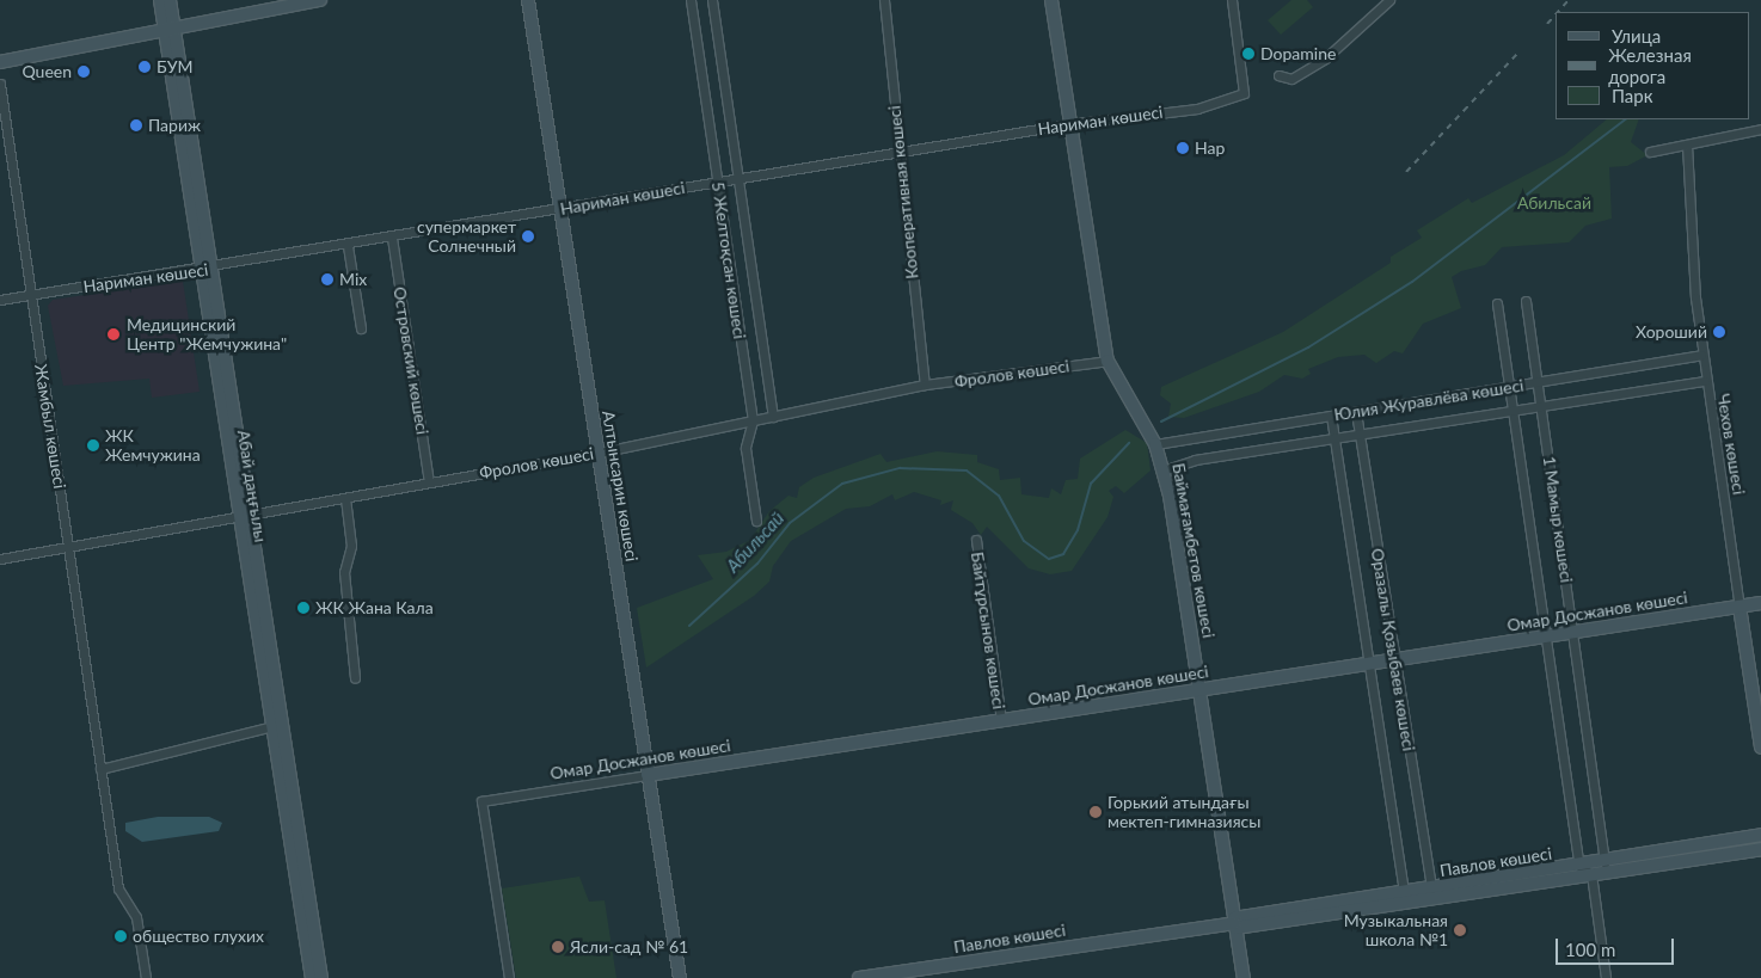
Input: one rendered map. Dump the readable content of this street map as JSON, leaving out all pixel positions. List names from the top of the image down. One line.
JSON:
{"streets":{"street":["Нариман көшесі","Кооперативная көшесі","5 Желтоқсан көшесі","Островский көшесі","Фролов көшесі","Юлия Журавлёва көшесі","Жамбыл көшесі","Чехов көшесі","Абай даңғылы","Алтынсарин көшесі","1 Мамыр көшесі","Баймағамбетов көшесі","Омар Досжанов көшесі","Байтұрсынов көшесі","Оразалы Қозыбаев көшесі","Павлов көшесі"]},"crossings":[["Нариман көшесі","Кооперативная көшесі"],["Нариман көшесі","5 Желтоқсан көшесі"],["Нариман көшесі","Островский көшесі"],["Нариман көшесі","Жамбыл көшесі"],["Нариман көшесі","Абай даңғылы"],["Нариман көшесі","Алтынсарин көшесі"],["Нариман көшесі","Баймағамбетов көшесі"],["Кооперативная көшесі","Фролов көшесі"],["5 Желтоқсан көшесі","Фролов көшесі"],["Островский көшесі","Фролов көшесі"],["Фролов көшесі","Жамбыл көшесі"],["Фролов көшесі","Абай даңғылы"],["Фролов көшесі","Алтынсарин көшесі"],["Фролов көшесі","Баймағамбетов көшесі"],["Юлия Журавлёва көшесі","Чехов көшесі"],["Юлия Журавлёва көшесі","1 Мамыр көшесі"],["Юлия Журавлёва көшесі","Баймағамбетов көшесі"],["Юлия Журавлёва көшесі","Оразалы Қозыбаев көшесі"],["Чехов көшесі","Омар Досжанов көшесі"],["Алтынсарин көшесі","Омар Досжанов көшесі"],["1 Мамыр көшесі","Омар Досжанов көшесі"],["1 Мамыр көшесі","Павлов көшесі"],["Баймағамбетов көшесі","Омар Досжанов көшесі"],["Баймағамбетов көшесі","Павлов көшесі"],["Омар Досжанов көшесі","Байтұрсынов көшесі"],["Омар Досжанов көшесі","Оразалы Қозыбаев көшесі"],["Оразалы Қозыбаев көшесі","Павлов көшесі"]],"water":["Абильсай"],"parks":["Абильсай"],"places":["Dopamine","БУМ","Queen","Париж","Нар","супермаркет Солнечный","Mix","Хороший","Медицинский Центр \"Жемчужина\"","ЖК Жемчужина","ЖК Жана Кала","Горький атындағы мектеп-гимназиясы","Музыкальная школа №1","общество глухих","Ясли-сад № 61"],"legend":["Улица","Железная дорога","Парк"],"scale_bar":"100 m"}
